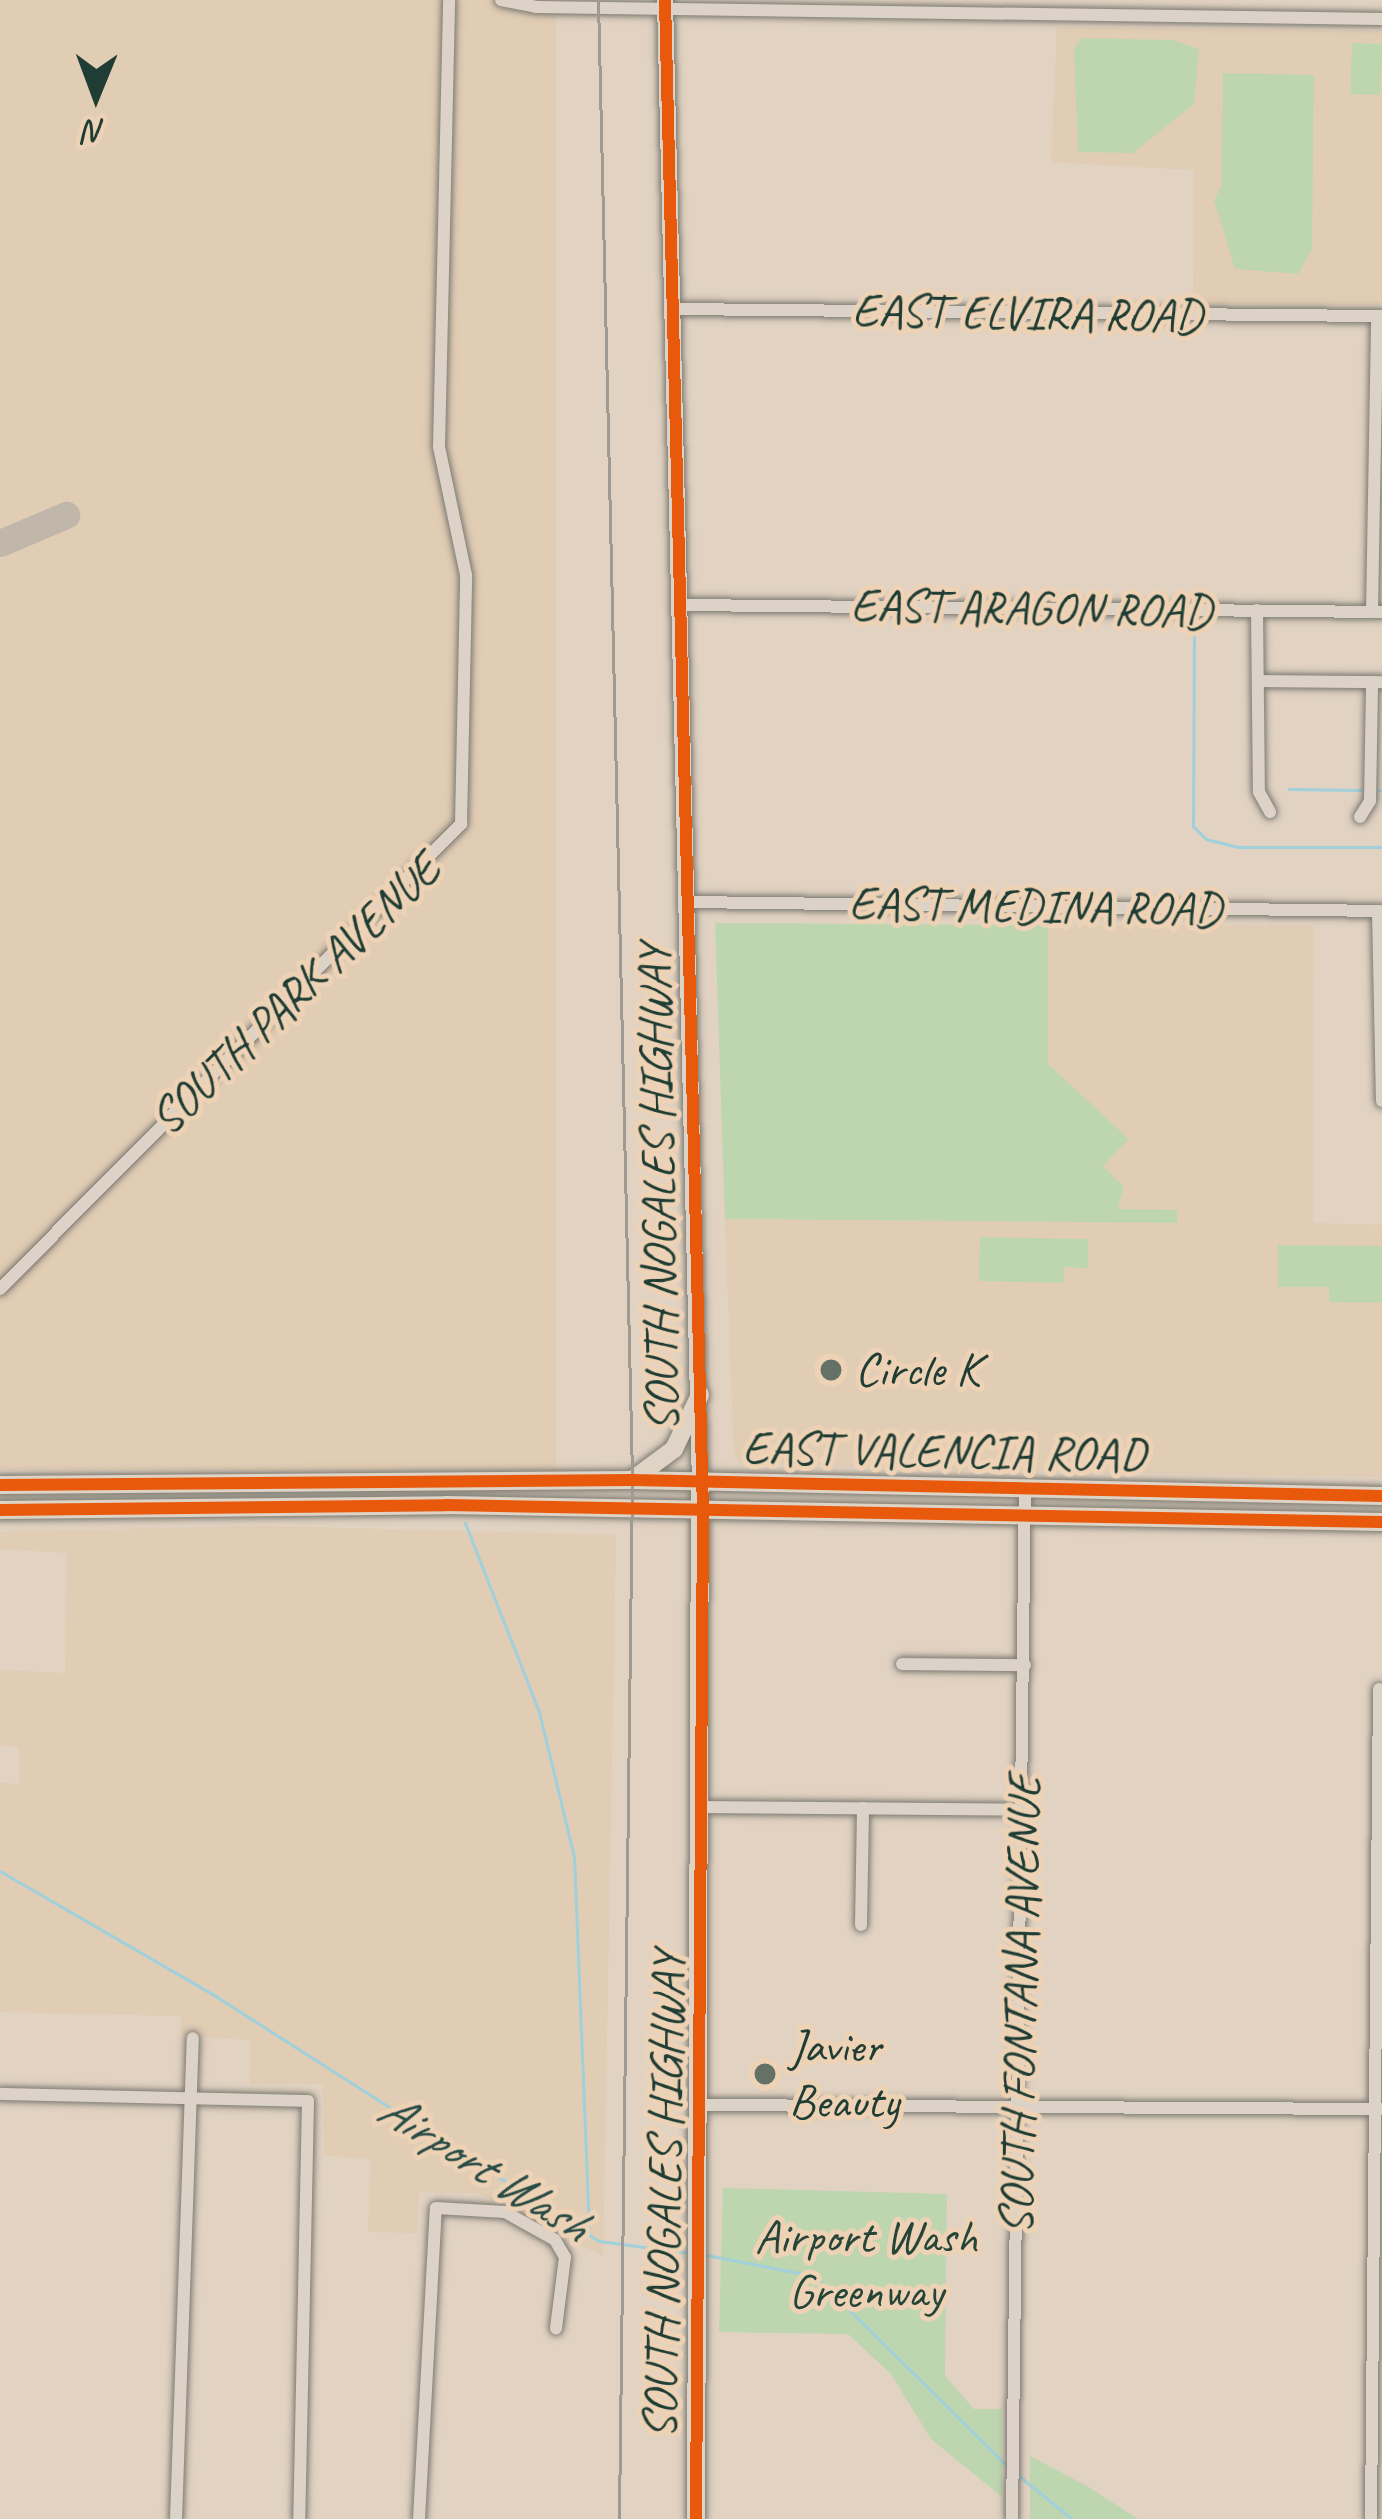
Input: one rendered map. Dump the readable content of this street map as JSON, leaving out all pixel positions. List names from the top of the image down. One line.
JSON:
{"streets":{"main road":["SOUTH NOGALES HIGHWAY","EAST VALENCIA ROAD"],"street":["EAST ELVIRA ROAD","EAST ARAGON ROAD","EAST MEDINA ROAD","SOUTH PARK AVENUE","SOUTH FONTANA AVENUE"]},"crossings":[["EAST ELVIRA ROAD","SOUTH NOGALES HIGHWAY"],["EAST ARAGON ROAD","SOUTH NOGALES HIGHWAY"],["EAST MEDINA ROAD","SOUTH NOGALES HIGHWAY"],["SOUTH NOGALES HIGHWAY","EAST VALENCIA ROAD"],["EAST VALENCIA ROAD","SOUTH FONTANA AVENUE"]],"water":["Airport Wash"],"parks":["Airport Wash Greenway"],"places":["Circle K","Javier Beauty"],"north":"bottom"}
